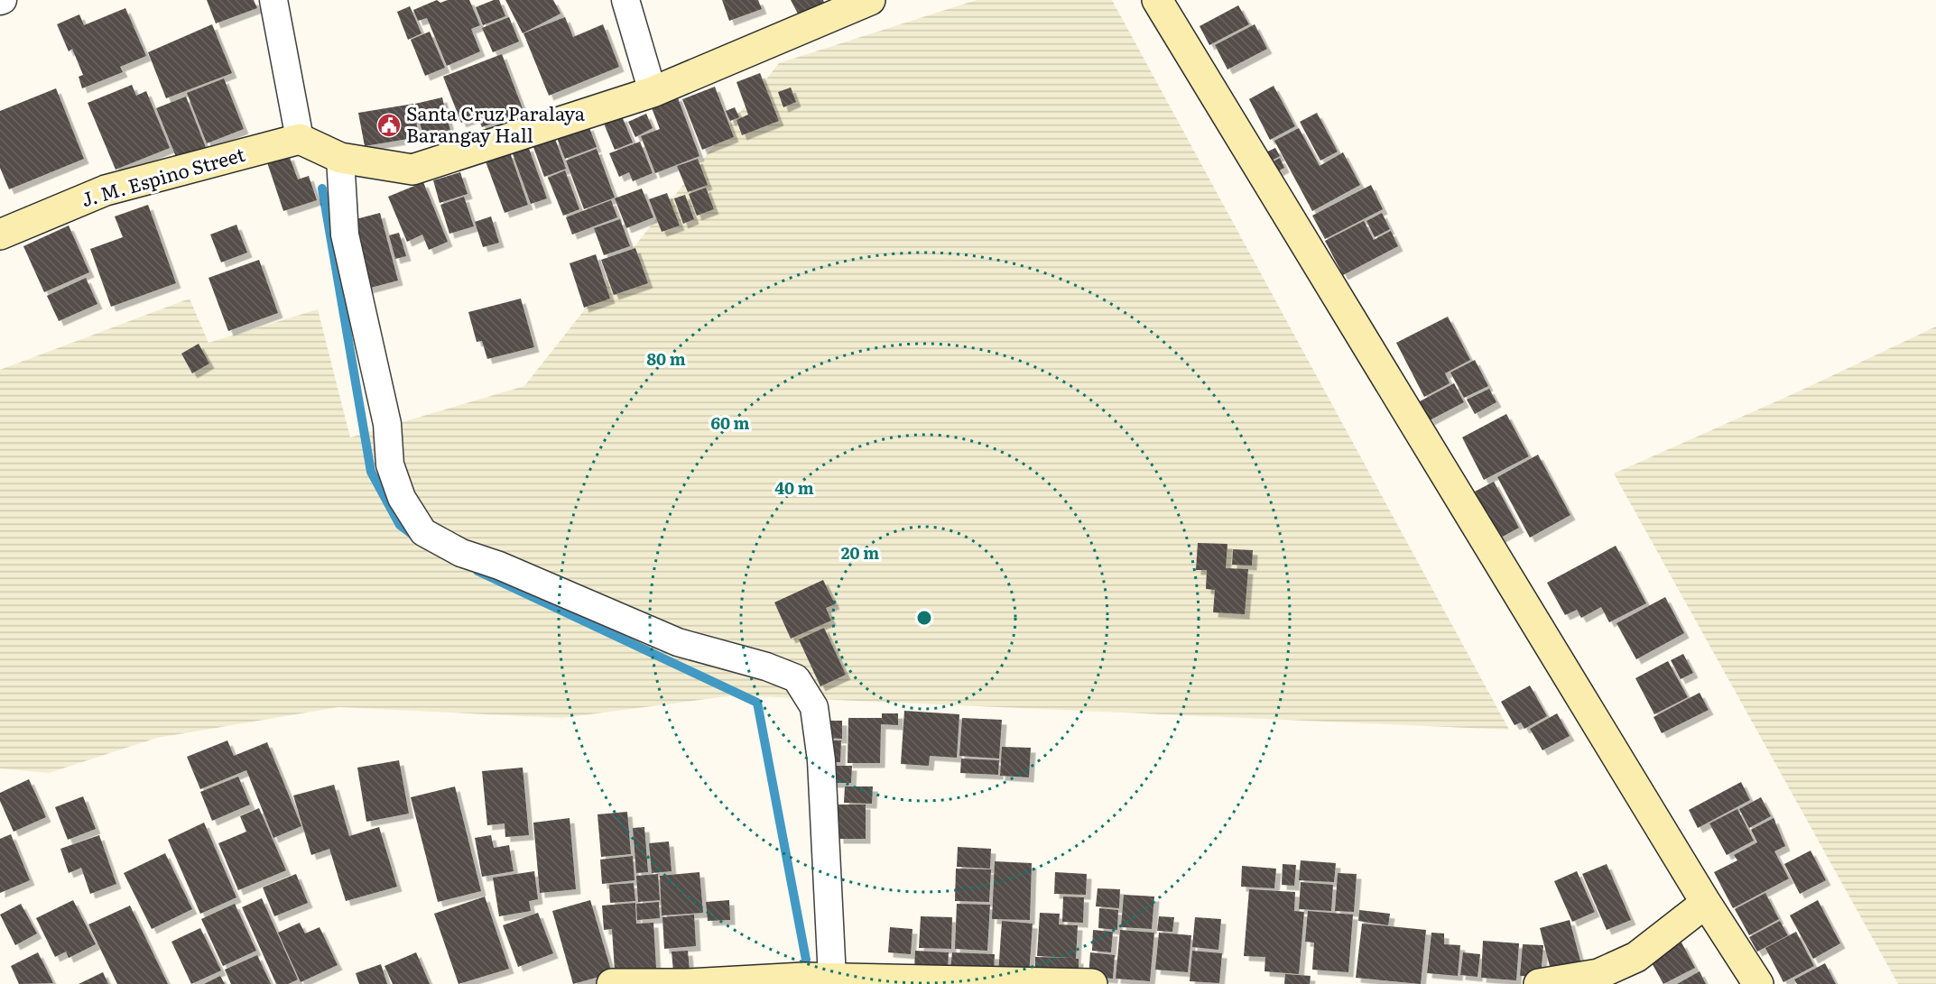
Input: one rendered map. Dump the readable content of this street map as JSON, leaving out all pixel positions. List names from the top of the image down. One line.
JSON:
{"streets":{"main road":["J. M. Espino Street"]},"places":{"public building":["Santa Cruz Paralaya Barangay Hall"]},"rings":["80 m","60 m","40 m","20 m"]}
